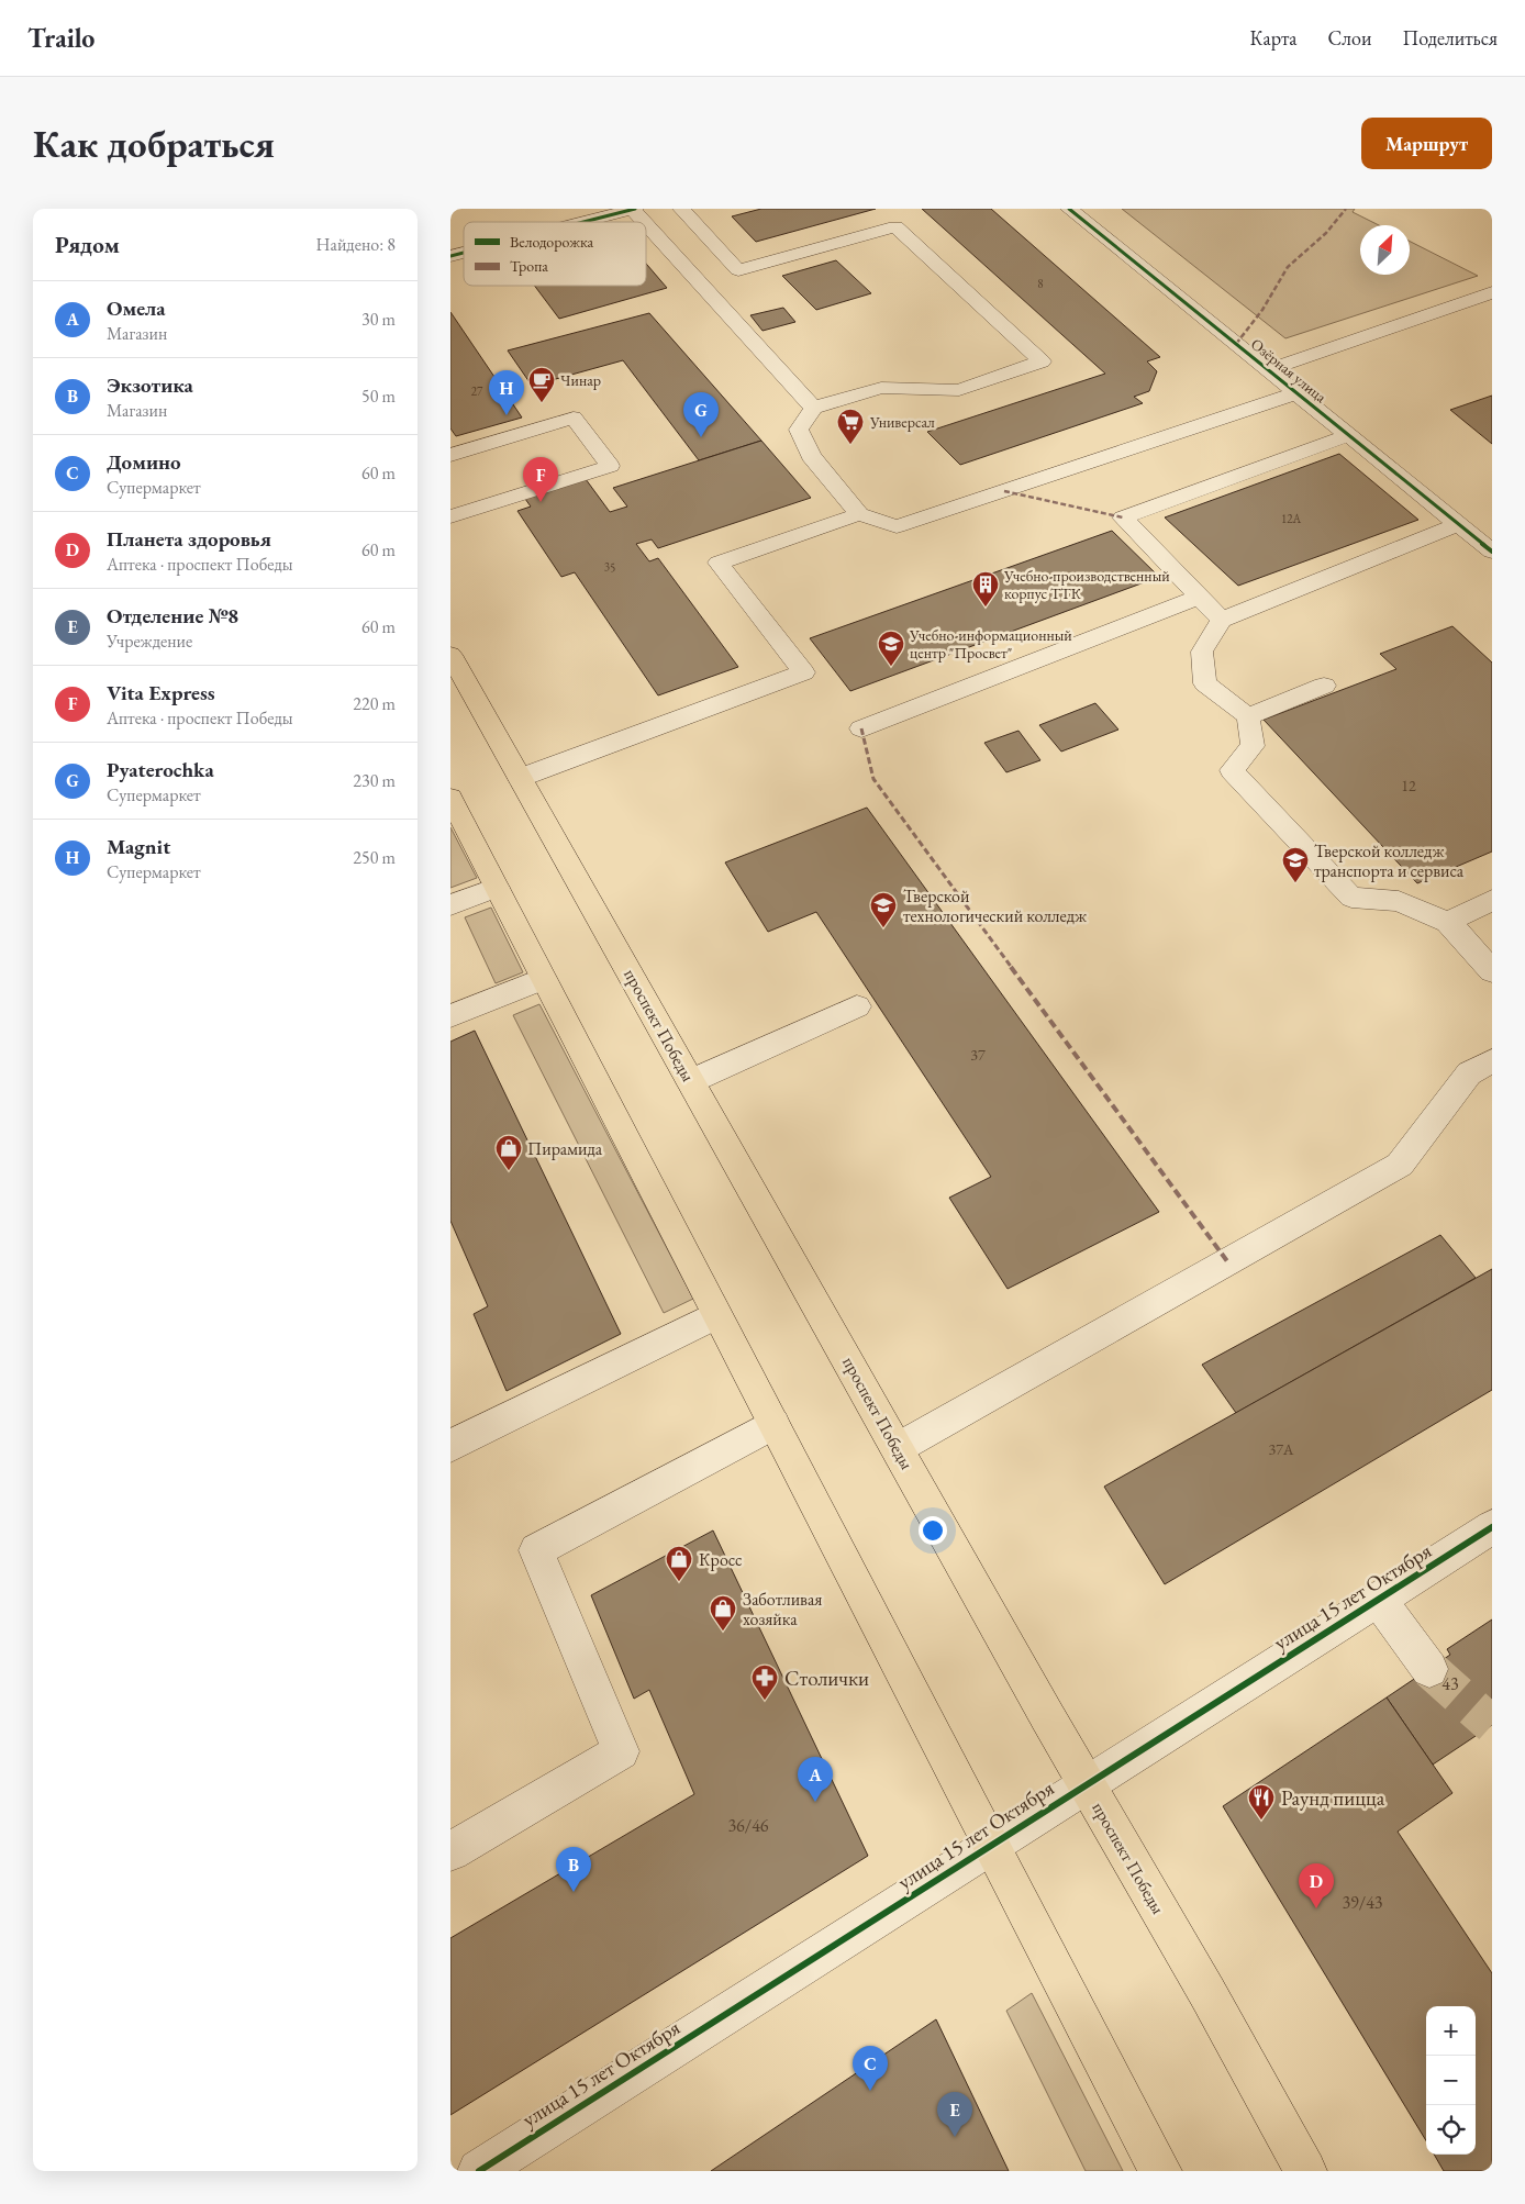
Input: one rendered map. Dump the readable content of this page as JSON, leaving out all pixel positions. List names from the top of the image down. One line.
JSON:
{"streets":{"main road":["проспект Победы"],"street":["Озёрная улица","улица 15 лет Октября"]},"crossings":[["проспект Победы","улица 15 лет Октября"]],"places":{"cafe":["Чинар"],"supermarket":["Универсал"],"building":["Учебно-производственный корпус ТТК"],"school or university":["Учебно-информационный центр \"Просвет\"","Тверской колледж транспорта и сервиса","Тверской технологический колледж"],"shop":["Пирамида","Кросс","Заботливая хозяйка"],"pharmacy":["Столички"],"restaurant":["Раунд пицца"]},"house_numbers":["8","27","12А","35","12","37","37А","43","36/46","39/43"],"legend":["Велодорожка","Тропа"],"north":"top right","page":{"header":"Trailo","nav":["Карта","Слои","Поделиться"],"buttons":"Маршрут","title":"Как добраться","heading":["Рядом","Найдено: 8"],"list":[{"mark":"A","name":"Омела","note":"Магазин","value":"30 m"},{"mark":"B","name":"Экзотика","note":"Магазин","value":"50 m"},{"mark":"C","name":"Домино","note":"Супермаркет","value":"60 m"},{"mark":"D","name":"Планета здоровья","note":"Аптека · проспект Победы","value":"60 m"},{"mark":"E","name":"Отделение №8","note":"Учреждение","value":"60 m"},{"mark":"F","name":"Vita Express","note":"Аптека · проспект Победы","value":"220 m"},{"mark":"G","name":"Pyaterochka","note":"Супермаркет","value":"230 m"},{"mark":"H","name":"Magnit","note":"Супермаркет","value":"250 m"}],"pins":["H","G","F","A","B","D","C","E"],"map_buttons":["+","−"]}}
